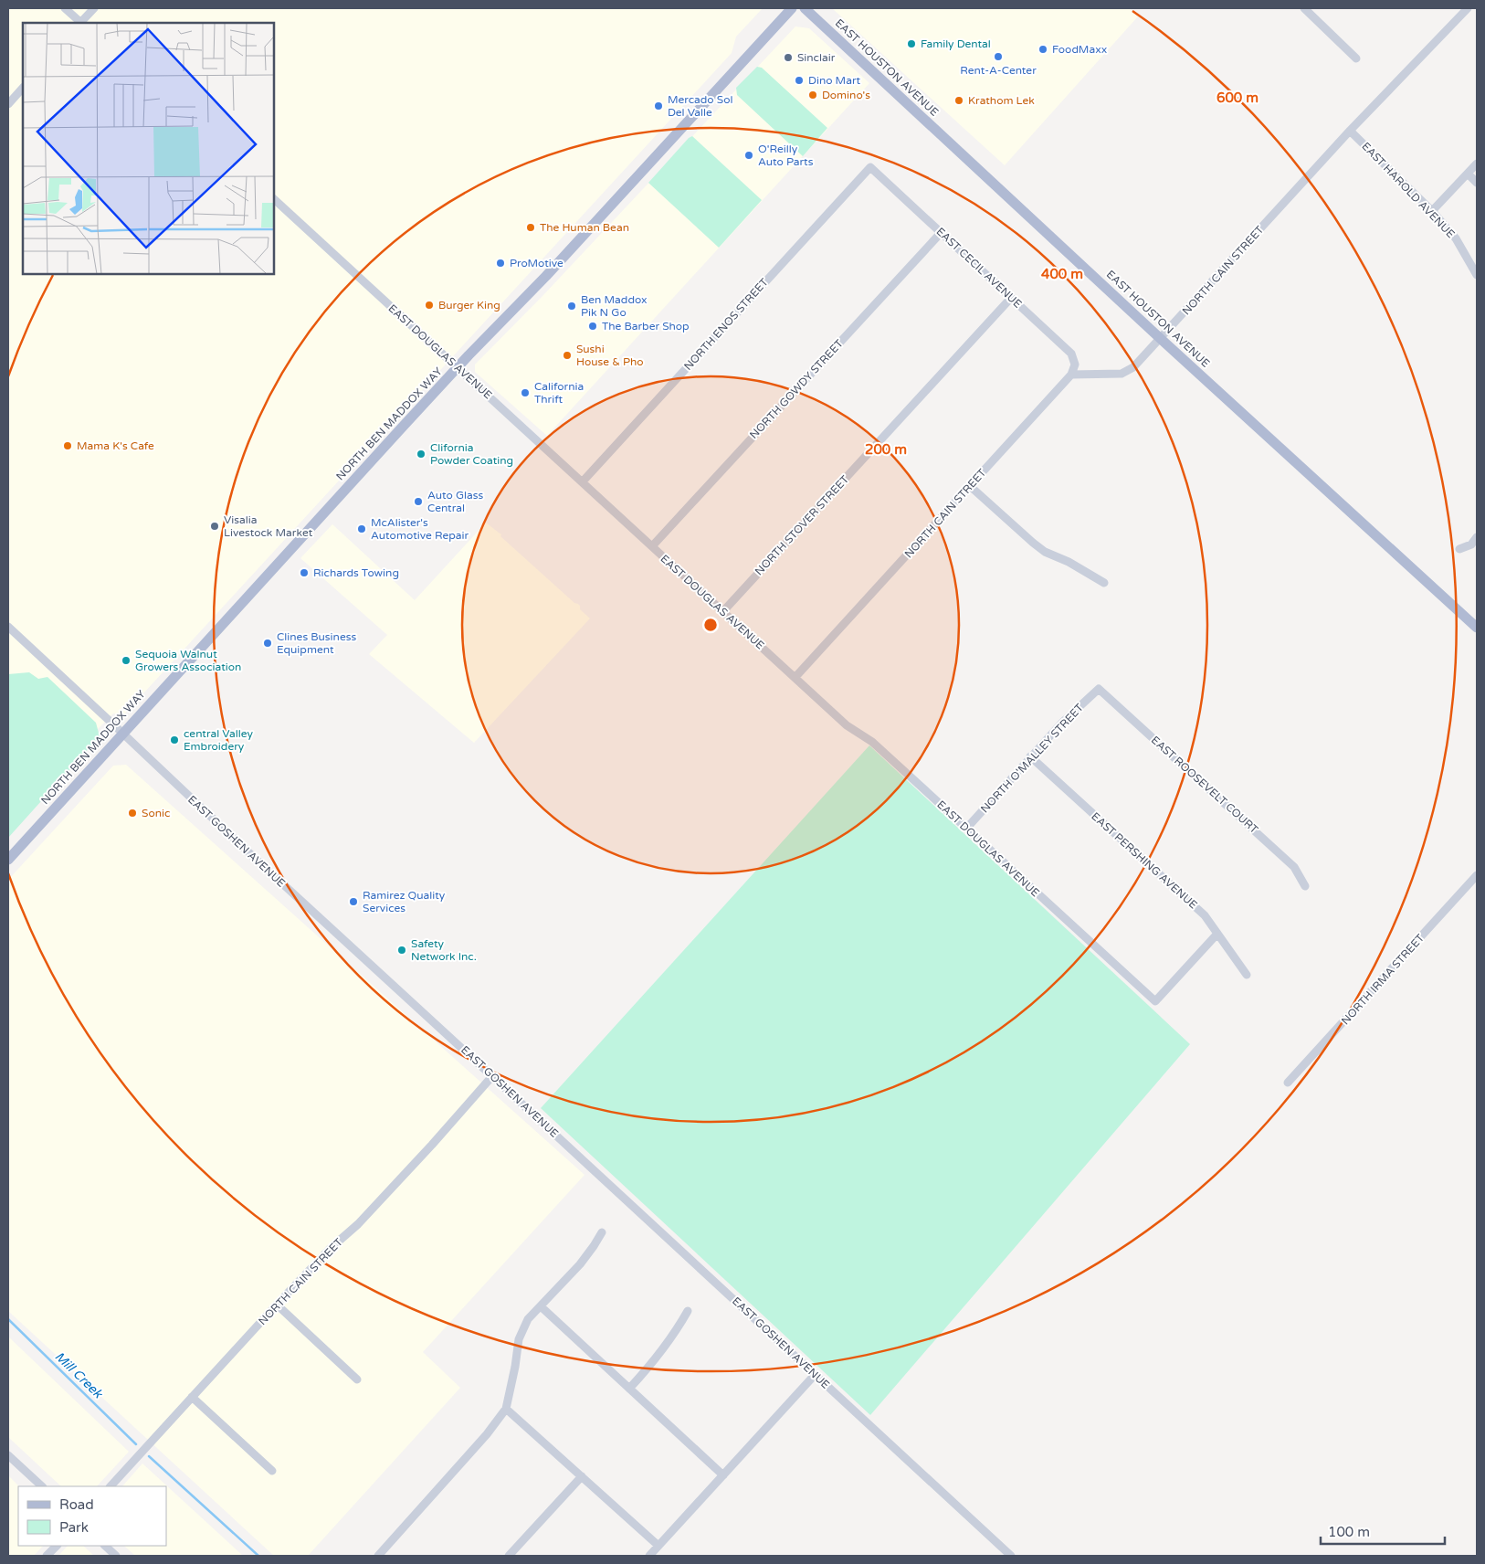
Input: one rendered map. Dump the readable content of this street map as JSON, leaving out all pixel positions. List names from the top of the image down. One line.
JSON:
{"streets":{"main road":["EAST HOUSTON AVENUE","NORTH BEN MADDOX WAY"],"street":["EAST HAROLD AVENUE","EAST CECIL AVENUE","NORTH CAIN STREET","NORTH ENOS STREET","EAST DOUGLAS AVENUE","NORTH GOWDY STREET","NORTH STOVER STREET","NORTH O'MALLEY STREET","EAST ROOSEVELT COURT","EAST GOSHEN AVENUE","EAST PERSHING AVENUE","NORTH IRMA STREET"]},"crossings":[["EAST HOUSTON AVENUE","NORTH CAIN STREET"],["EAST HAROLD AVENUE","NORTH CAIN STREET"],["EAST CECIL AVENUE","NORTH CAIN STREET"],["EAST CECIL AVENUE","NORTH ENOS STREET"],["EAST CECIL AVENUE","NORTH GOWDY STREET"],["EAST CECIL AVENUE","NORTH STOVER STREET"],["NORTH CAIN STREET","EAST DOUGLAS AVENUE"],["NORTH CAIN STREET","EAST GOSHEN AVENUE"],["NORTH ENOS STREET","EAST DOUGLAS AVENUE"],["EAST DOUGLAS AVENUE","NORTH GOWDY STREET"],["EAST DOUGLAS AVENUE","NORTH BEN MADDOX WAY"],["EAST DOUGLAS AVENUE","NORTH STOVER STREET"],["EAST DOUGLAS AVENUE","NORTH O'MALLEY STREET"],["EAST DOUGLAS AVENUE","EAST PERSHING AVENUE"],["NORTH BEN MADDOX WAY","EAST GOSHEN AVENUE"],["NORTH O'MALLEY STREET","EAST ROOSEVELT COURT"],["NORTH O'MALLEY STREET","EAST PERSHING AVENUE"]],"water":["Mill Creek"],"places":["Family Dental","FoodMaxx","Rent-A-Center","Sinclair","Dino Mart","Domino's","Krathom Lek","Mercado Sol Del Valle","O'Reilly Auto Parts","The Human Bean","ProMotive","Burger King","Ben Maddox Pik N Go","The Barber Shop","Sushi House & Pho","California Thrift","Mama K's Cafe","Clifornia Powder Coating","Auto Glass Central","Visalia Livestock Market","McAlister's Automotive Repair","Richards Towing","Clines Business Equipment","Sequoia Walnut Growers Association","central Valley Embroidery","Sonic","Ramirez Quality Services","Safety Network Inc."],"legend":["Road","Park"],"scale_bar":"100 m","rings":["600 m","400 m","200 m"]}
